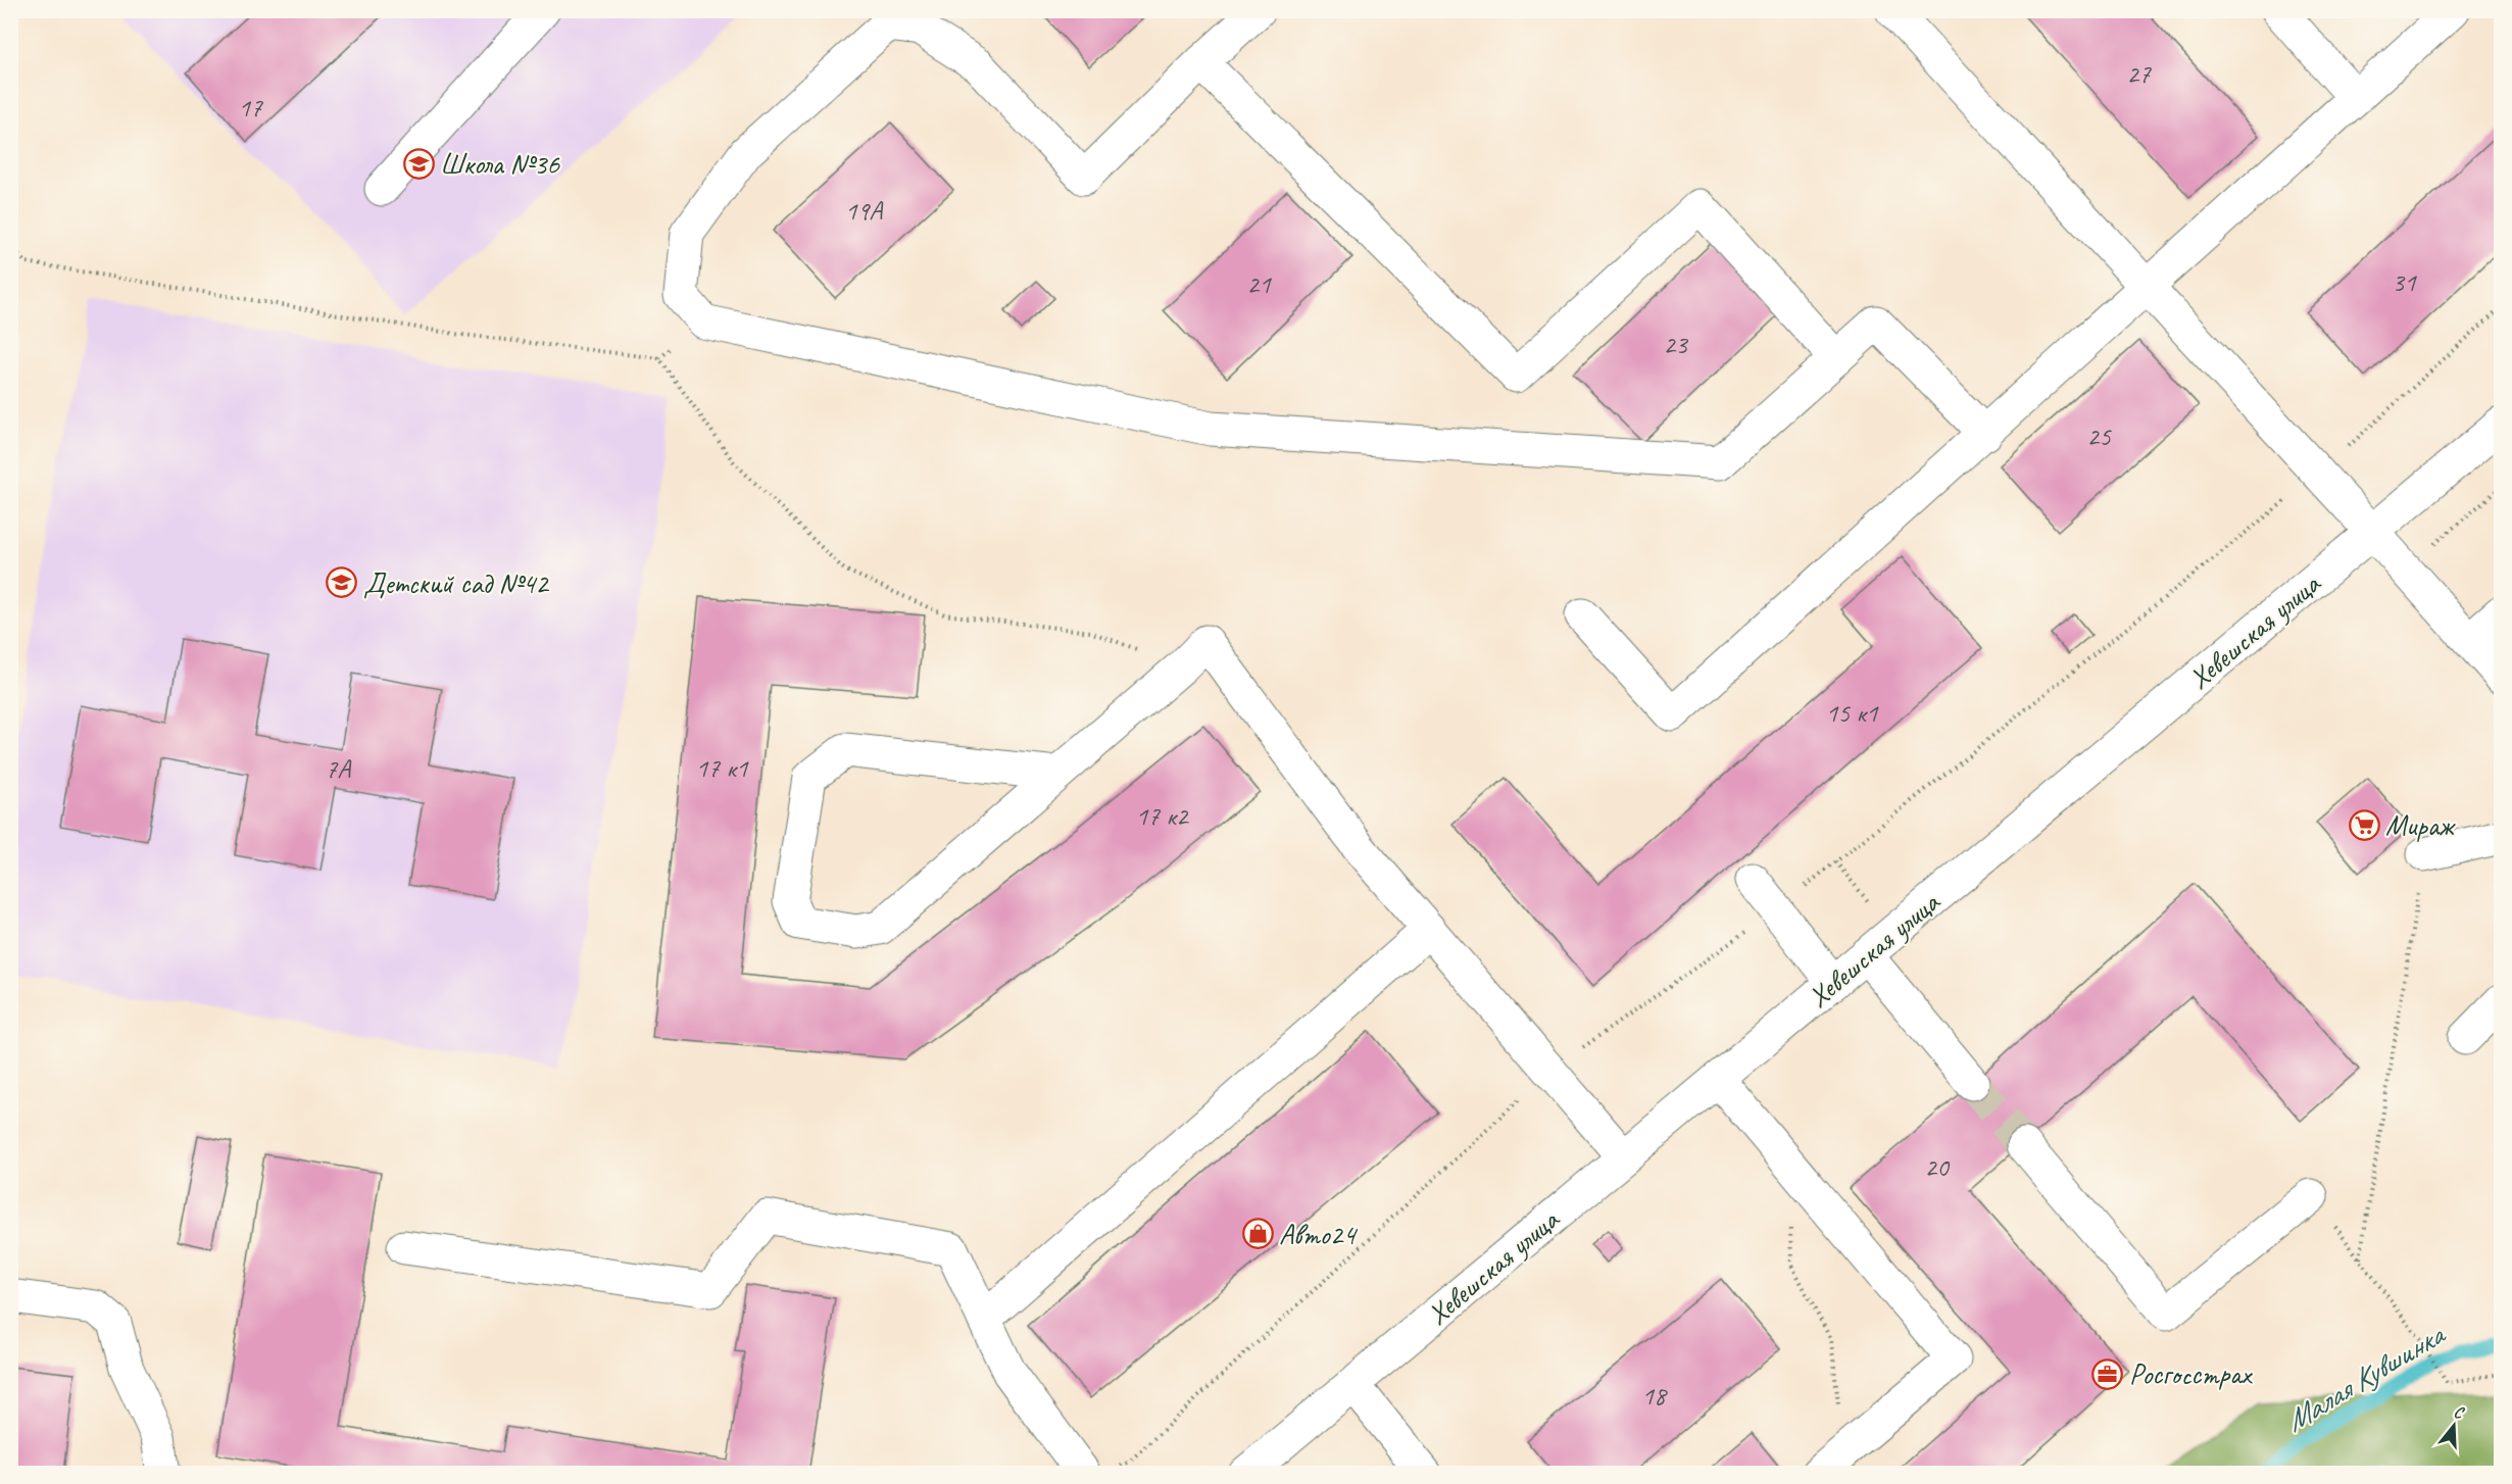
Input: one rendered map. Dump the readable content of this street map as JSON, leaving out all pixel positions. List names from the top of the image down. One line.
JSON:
{"streets":{"street":["Хевешская улица"]},"water":["Малая Кувшинка"],"places":{"school or university":["Школа №36","Детский сад №42"],"supermarket":["Мираж"],"shop":["Авто24"],"office":["Росгосстрах"]},"house_numbers":["27","17","19А","31","21","23","25","15 к1","17 к1","7А","17 к2","20","18"],"north":"top"}
